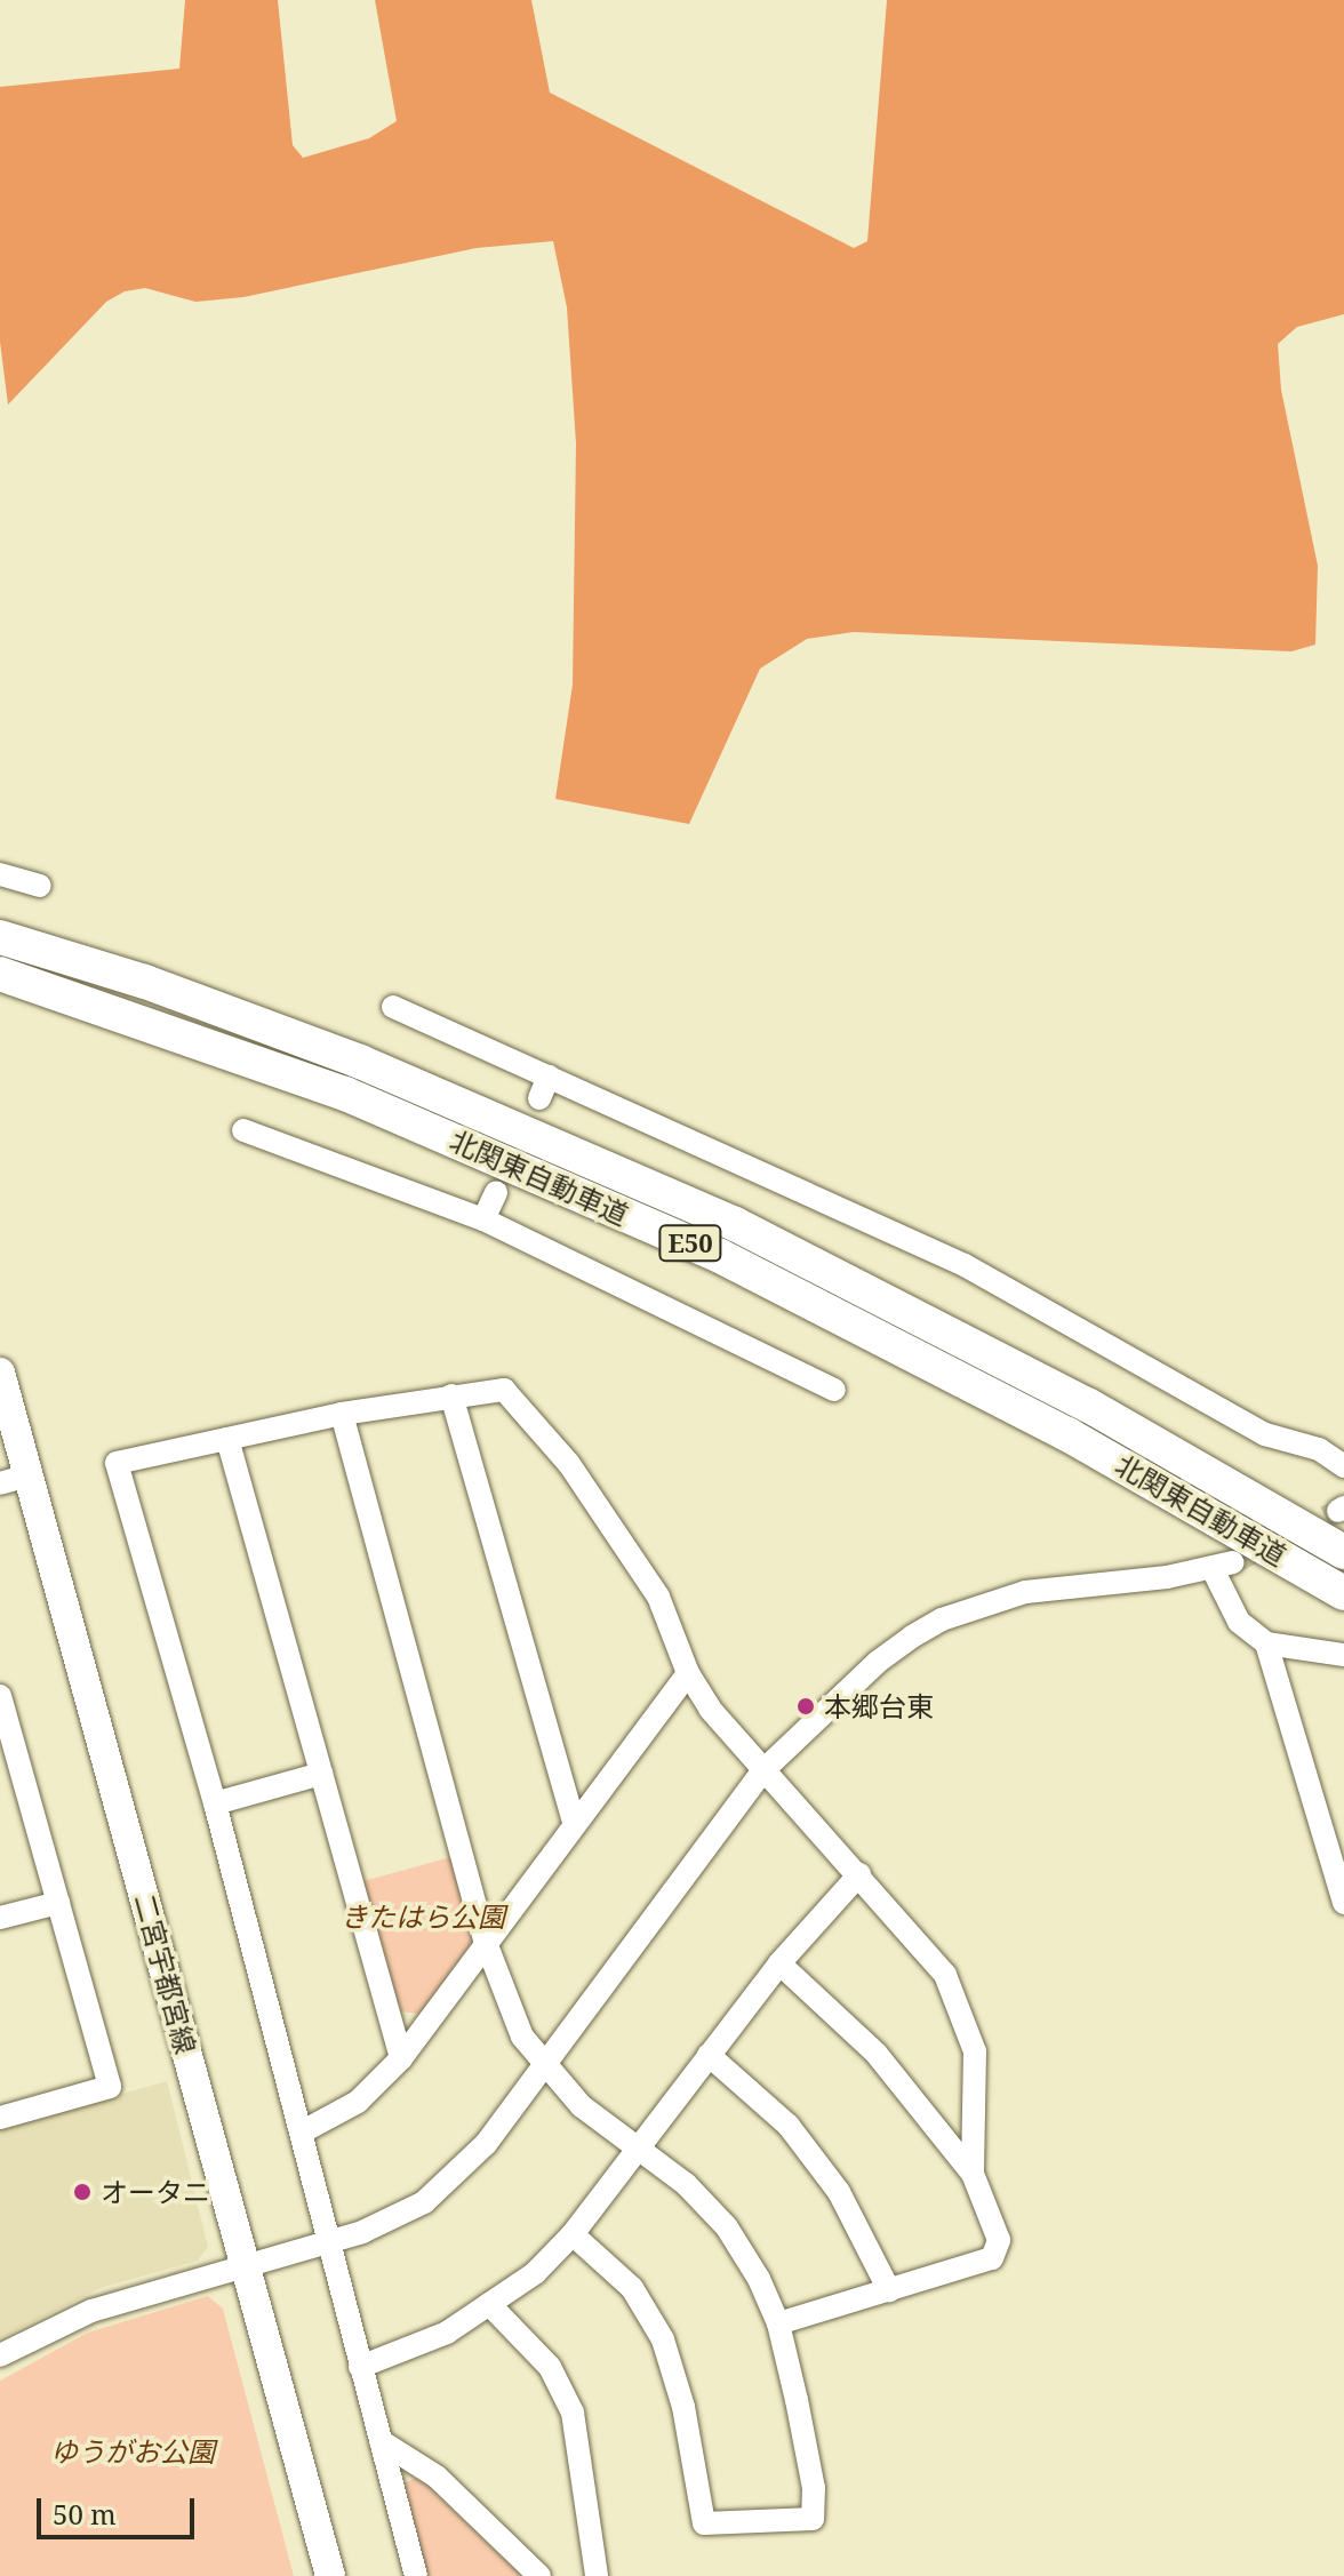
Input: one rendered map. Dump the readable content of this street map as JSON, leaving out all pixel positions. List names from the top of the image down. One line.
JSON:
{"streets":{"highway":["北関東自動車道","E50"],"main road":["二宮宇都宮線"]},"parks":["きたはら公園","ゆうがお公園"],"places":["本郷台東","オータニ"],"scale_bar":"50 m"}
